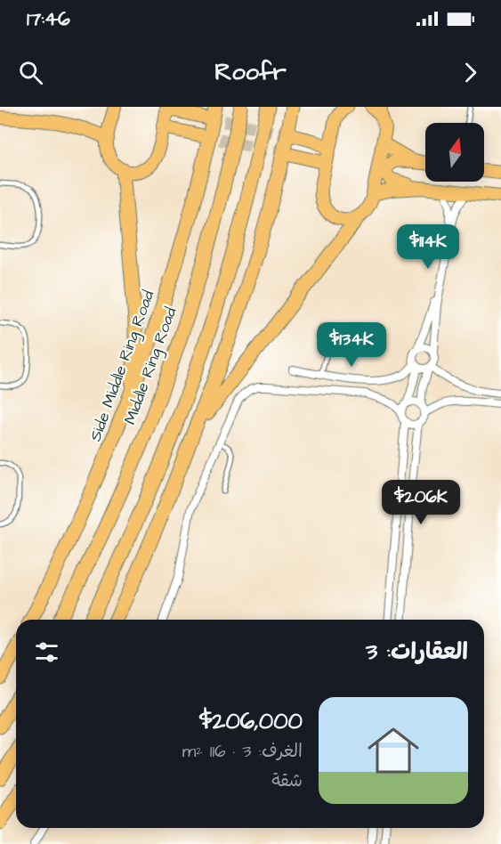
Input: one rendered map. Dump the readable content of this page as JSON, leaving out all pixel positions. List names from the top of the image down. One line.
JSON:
{"streets":{"highway":["Side Middle Ring Road","Middle Ring Road"]},"north":"top","page":{"status":"17:46","header":"Roofr","price":["$114K","$134K","$206K"],"heading":"العقارات: 3","list":[{"name":"$206,000","note":"الغرف: 3 · 116 m² · شقة"}]}}
